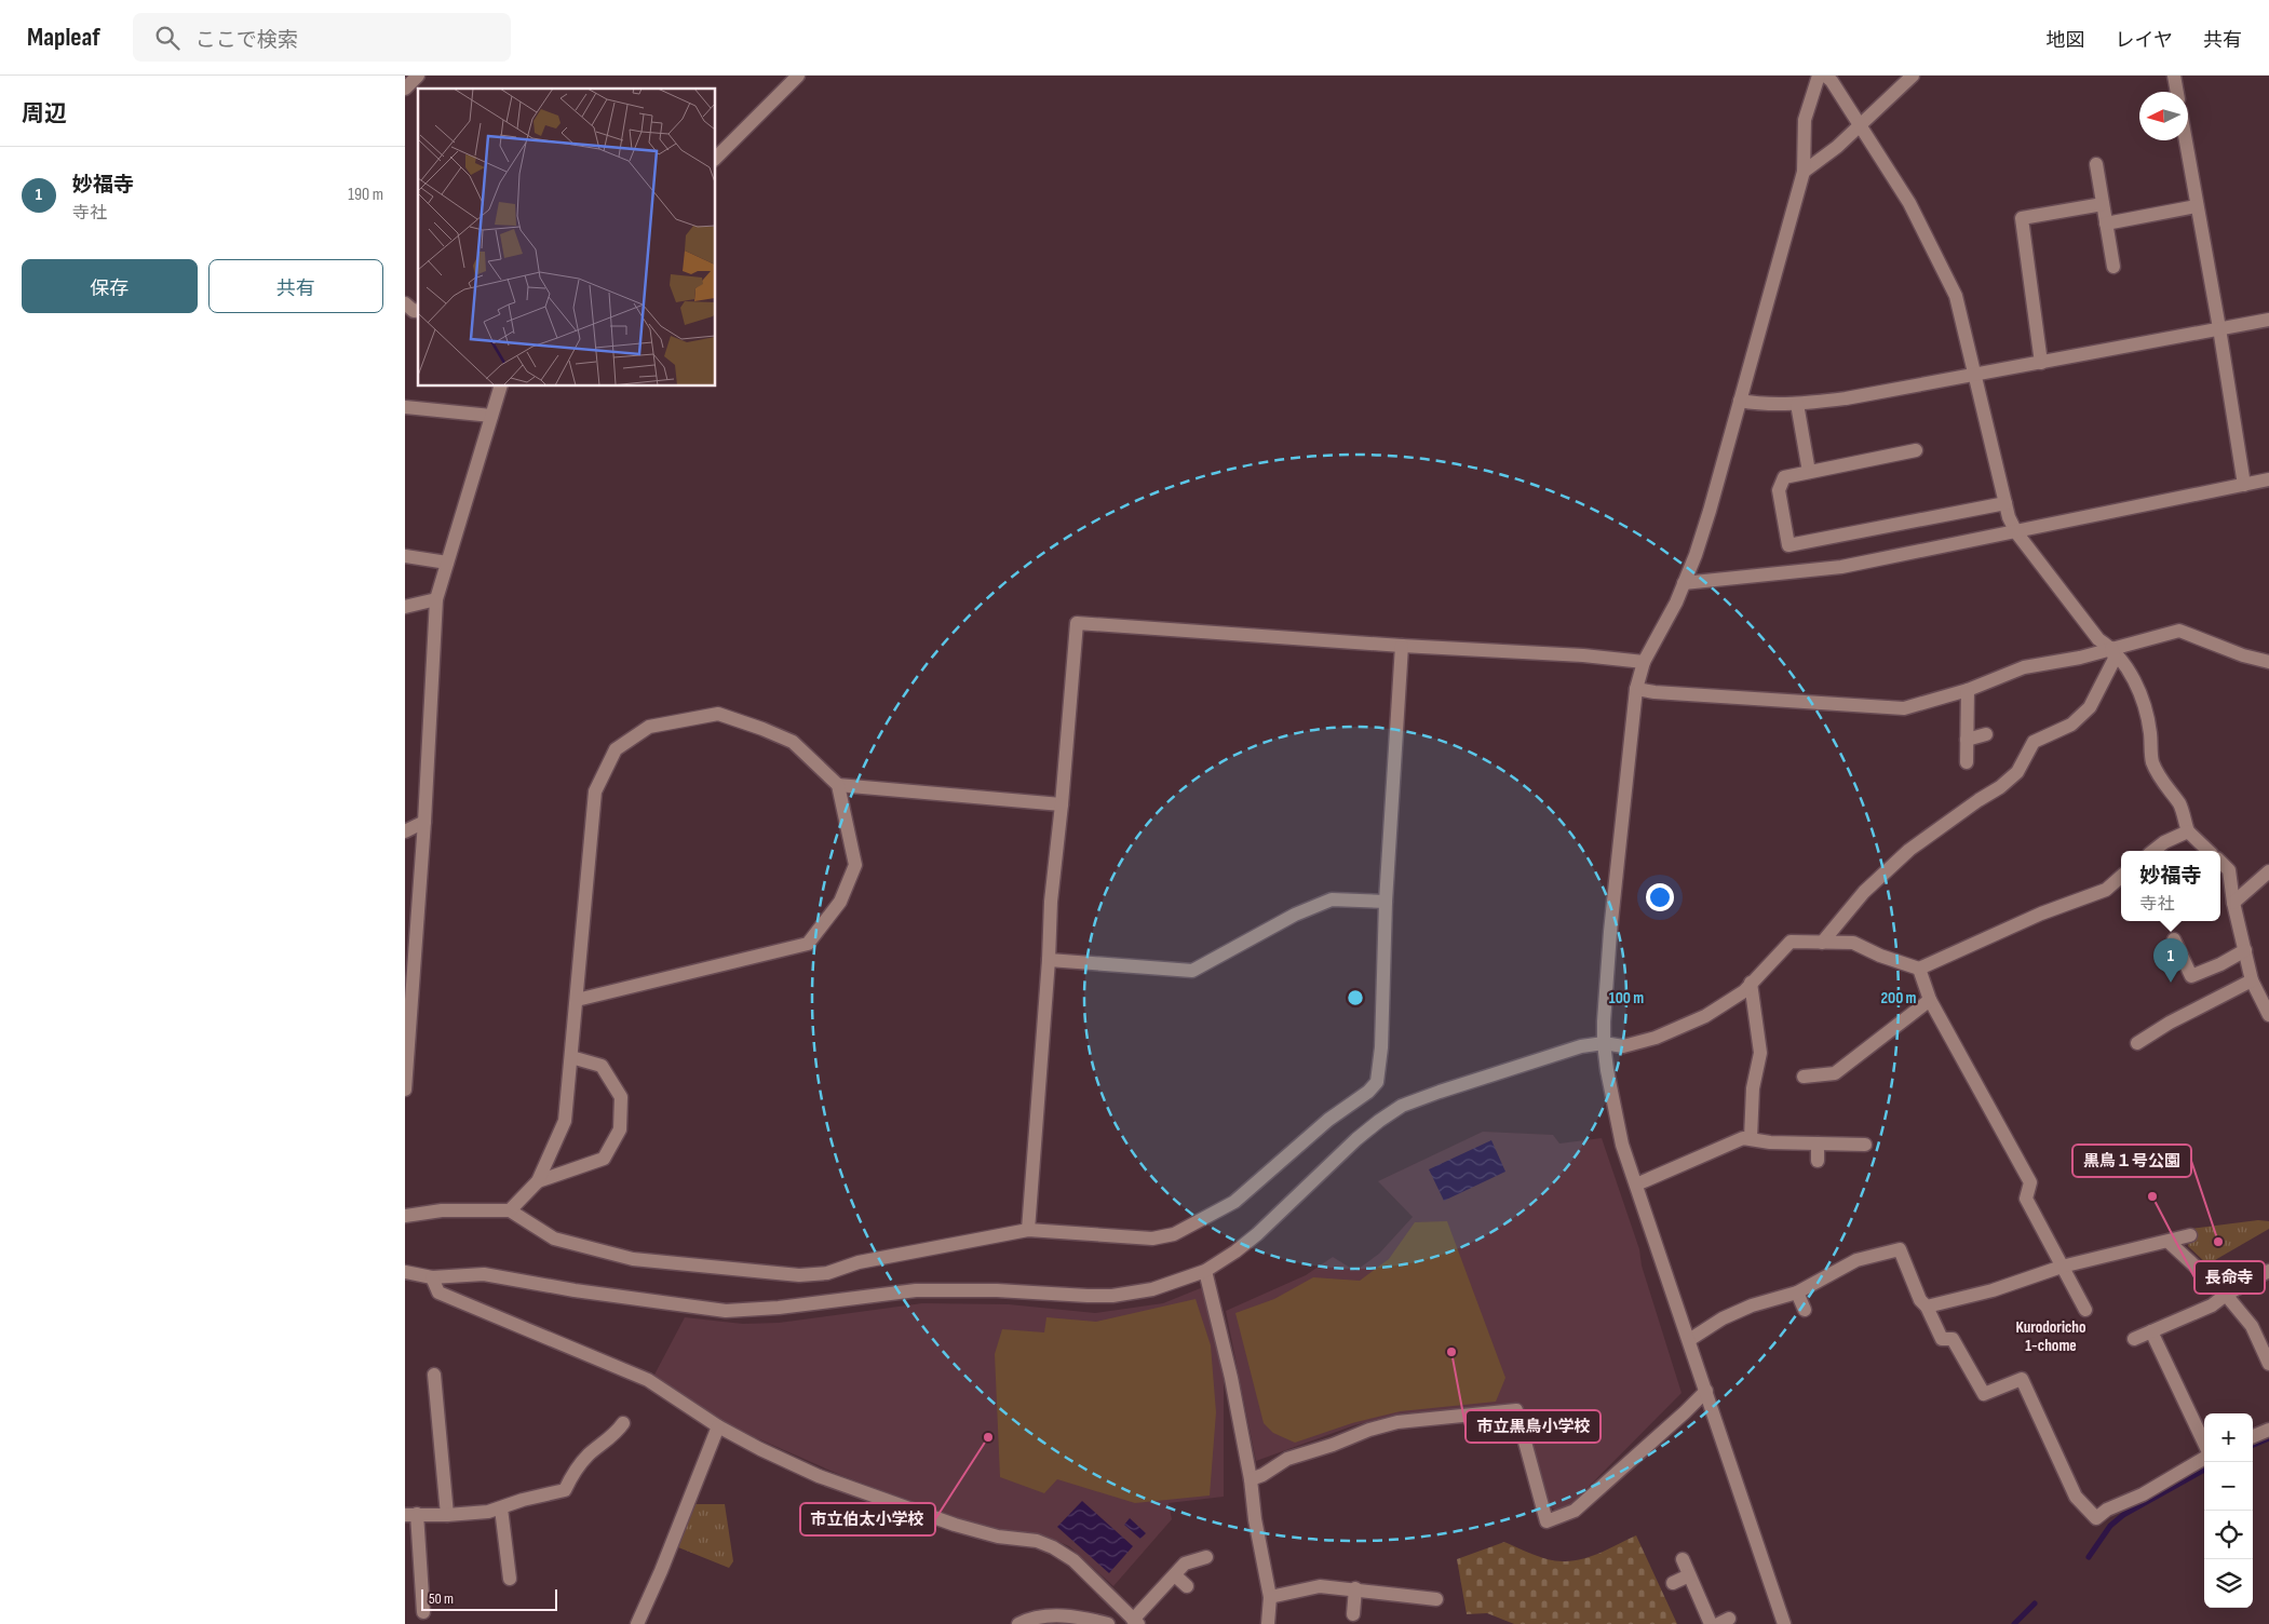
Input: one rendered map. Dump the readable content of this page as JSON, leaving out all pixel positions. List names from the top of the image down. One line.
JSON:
{"districts":["Kurodoricho 1-chome"],"places":["長命寺","黒鳥１号公園","市立黒鳥小学校","市立伯太小学校"],"scale_bar":"50 m","north":"left","page":{"header":"Mapleaf","search":"ここで検索","nav":["地図","レイヤ","共有"],"heading":"周辺","list":[{"mark":"1","name":"妙福寺","note":"寺社","value":"190 m"}],"buttons":["保存","共有"],"popup":["妙福寺","寺社"],"pins":"1","map_buttons":["+","−"],"scale":"50 m"},"rings":["100 m","200 m"]}
